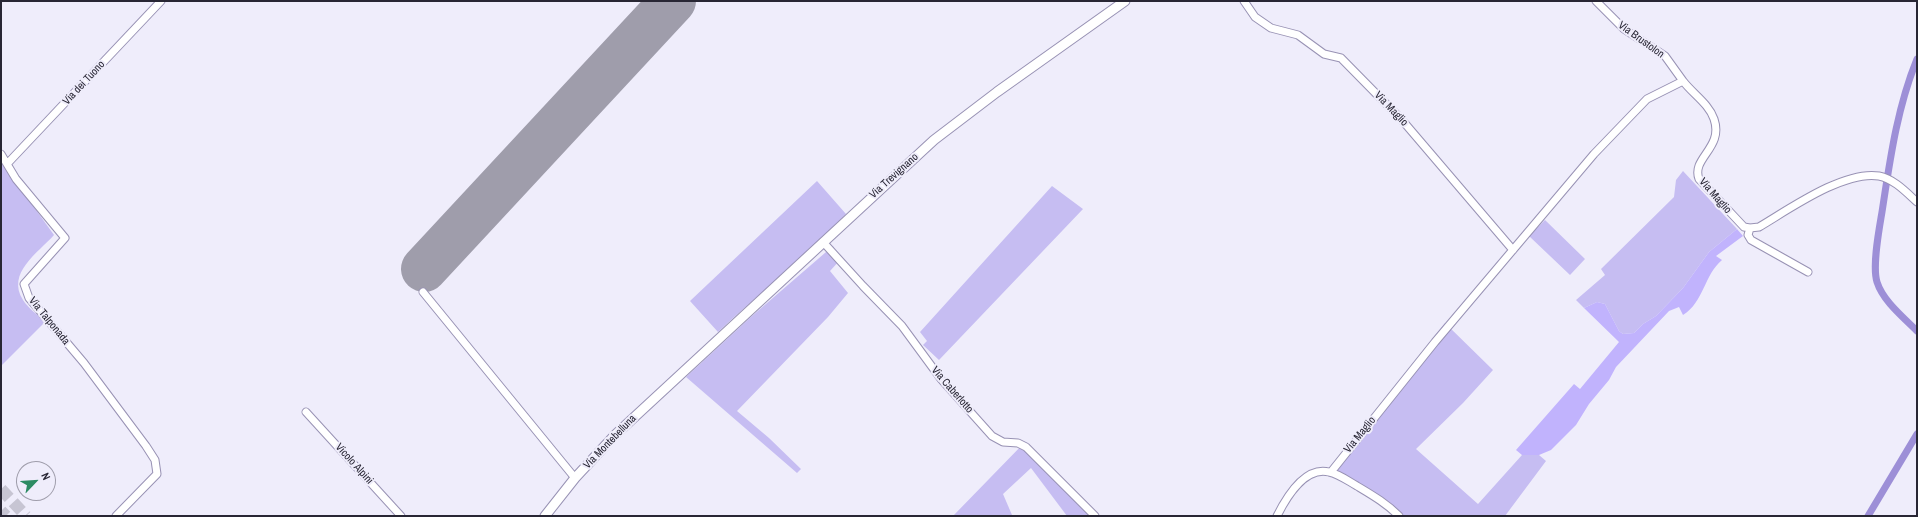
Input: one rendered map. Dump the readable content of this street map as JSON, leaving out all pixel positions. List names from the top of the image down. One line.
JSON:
{"streets":{"main road":["Via Trevignano","Via Montebelluna"],"street":["Via Brustolon","Via dei Tuono","Via Maglio","Via Talponada","Via Caberlotto","Vicolo Alpini"]},"crossings":[["Via Brustolon","Via Maglio"],["Via dei Tuono","Via Talponada"],["Via Trevignano","Via Caberlotto"],["Via Trevignano","Via Montebelluna"]],"north":"top right"}
